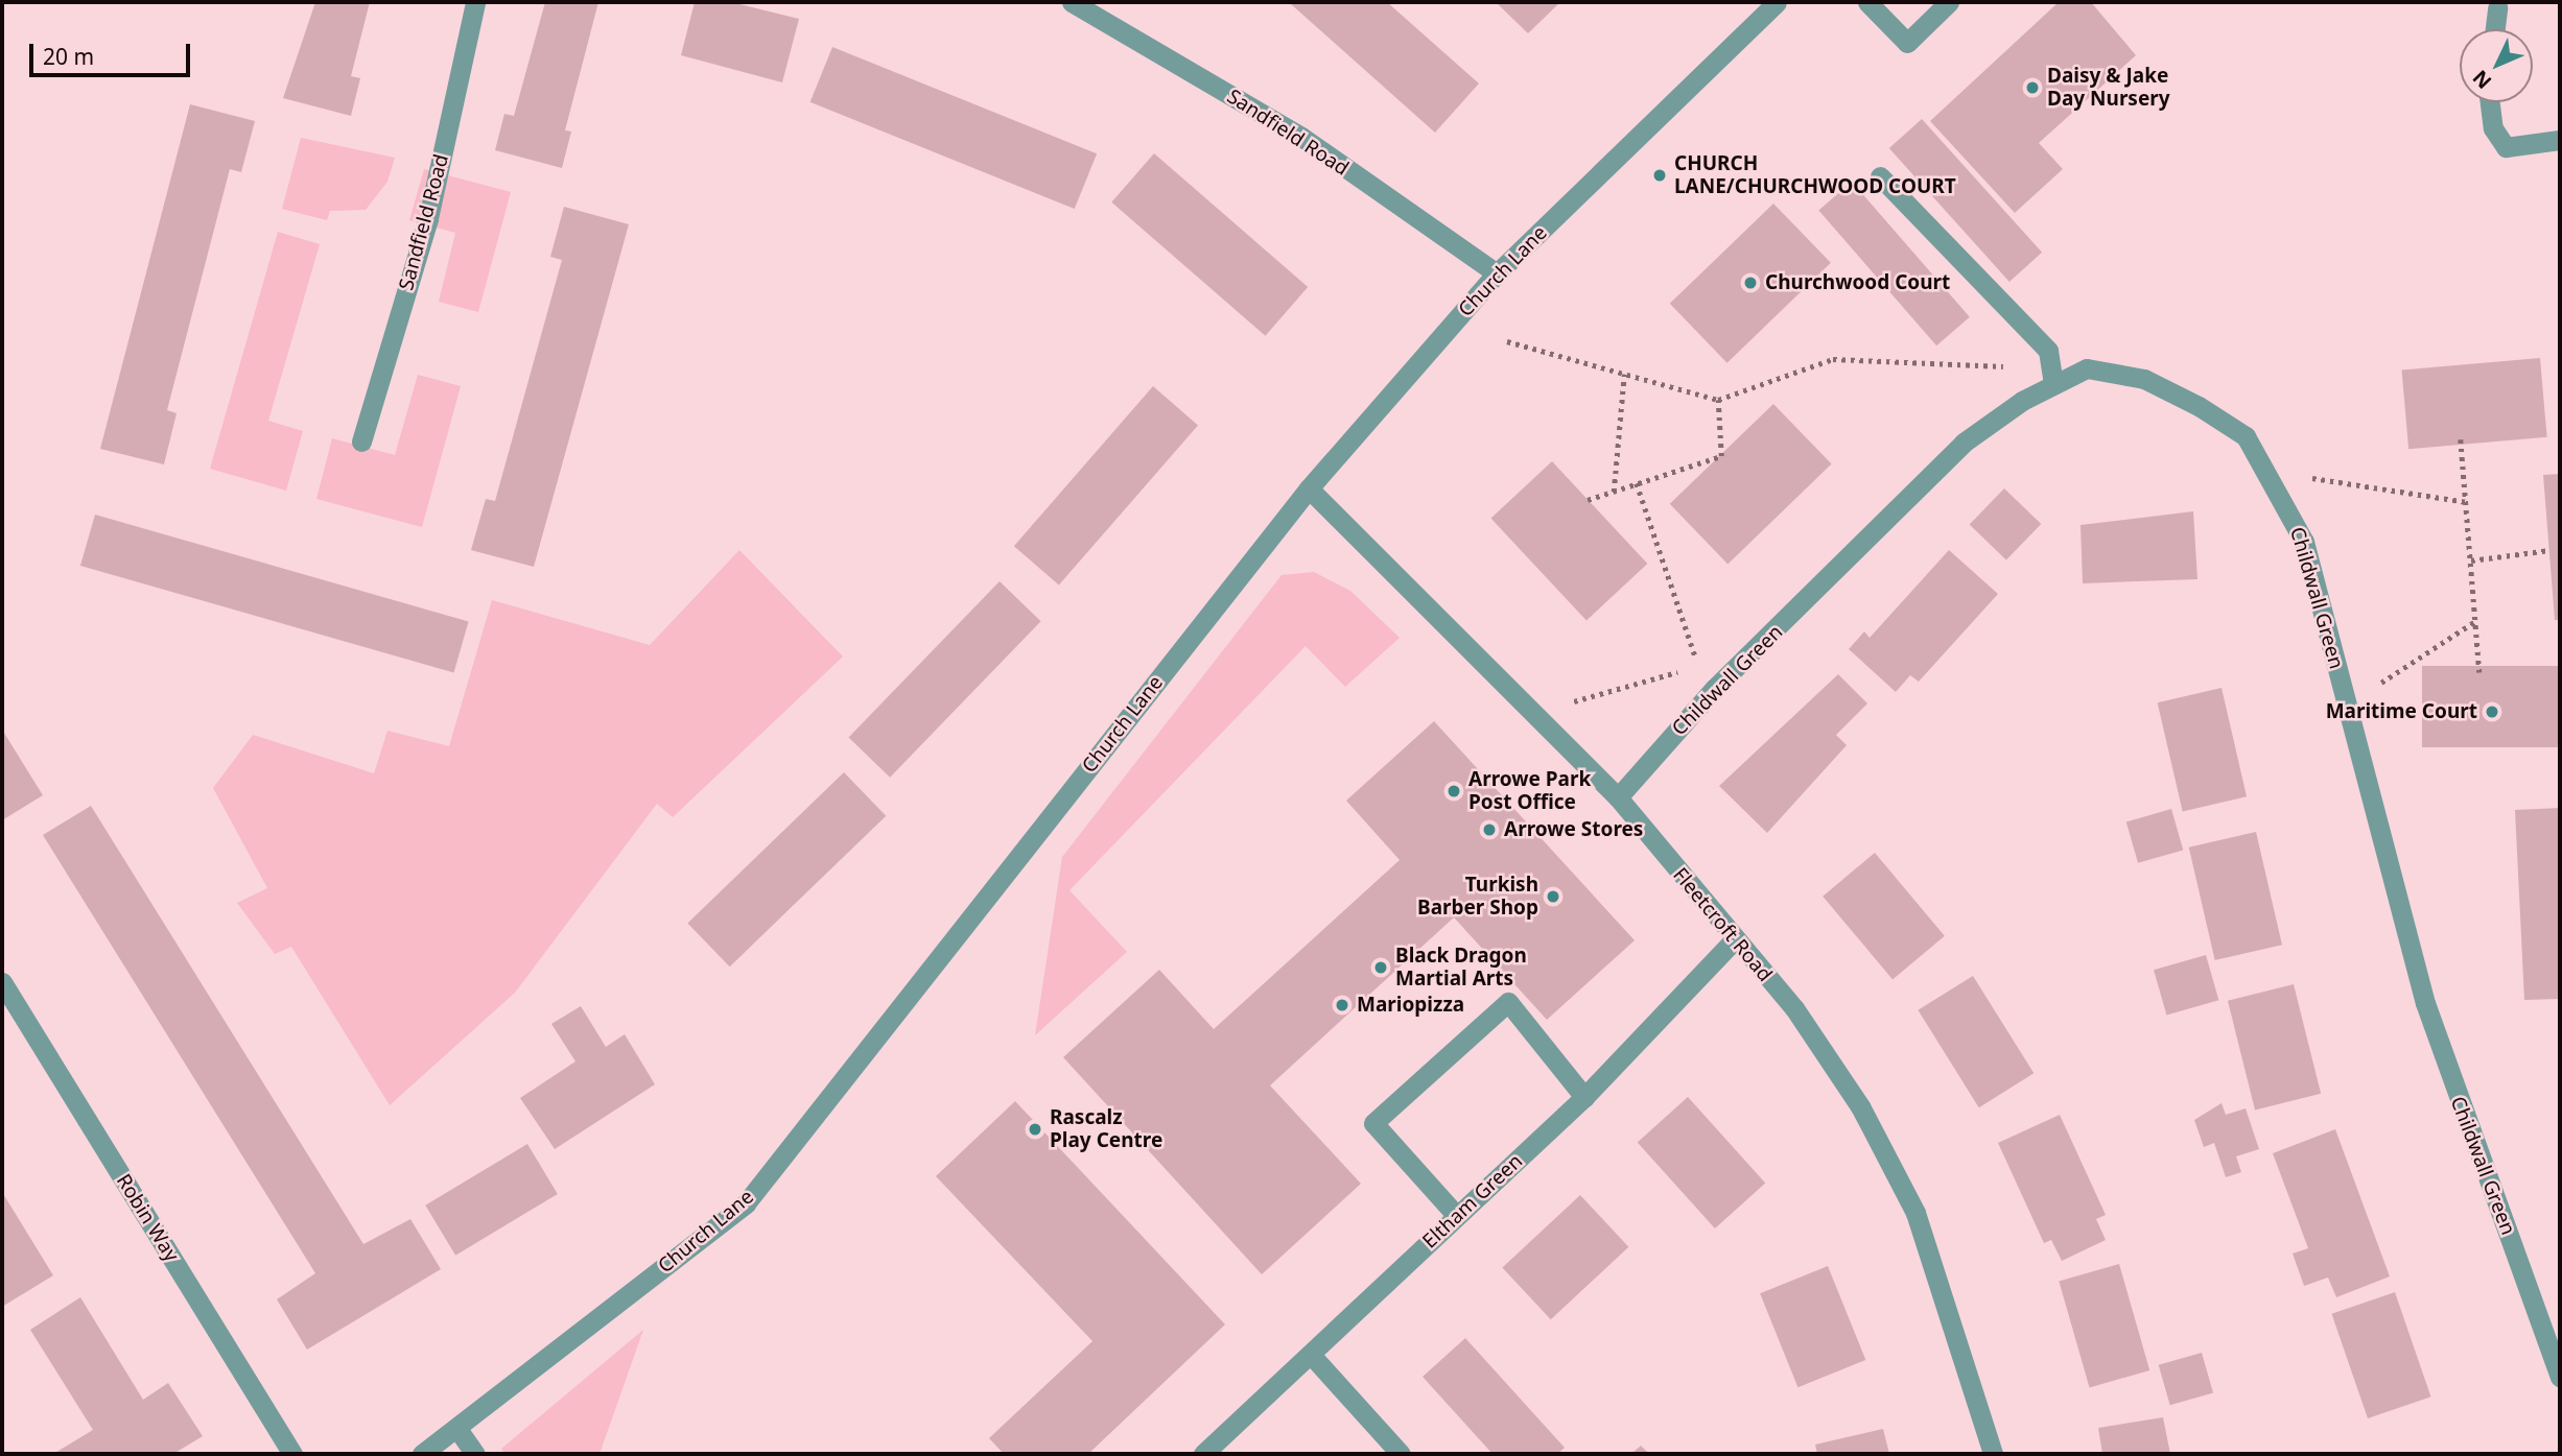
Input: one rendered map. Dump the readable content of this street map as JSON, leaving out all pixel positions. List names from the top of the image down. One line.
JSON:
{"streets":{"street":["Sandfield Road","Church Lane","Childwall Green","Fleetcroft Road","Eltham Green","Robin Way"]},"crossings":[["Sandfield Road","Church Lane"],["Church Lane","Fleetcroft Road"],["Childwall Green","Fleetcroft Road"],["Fleetcroft Road","Eltham Green"]],"places":["Daisy & Jake Day Nursery","CHURCH LANE/CHURCHWOOD COURT","Churchwood Court","Maritime Court","Arrowe Park Post Office","Arrowe Stores","Turkish Barber Shop","Black Dragon Martial Arts","Mariopizza","Rascalz Play Centre"],"scale_bar":"20 m","north":"bottom left"}
